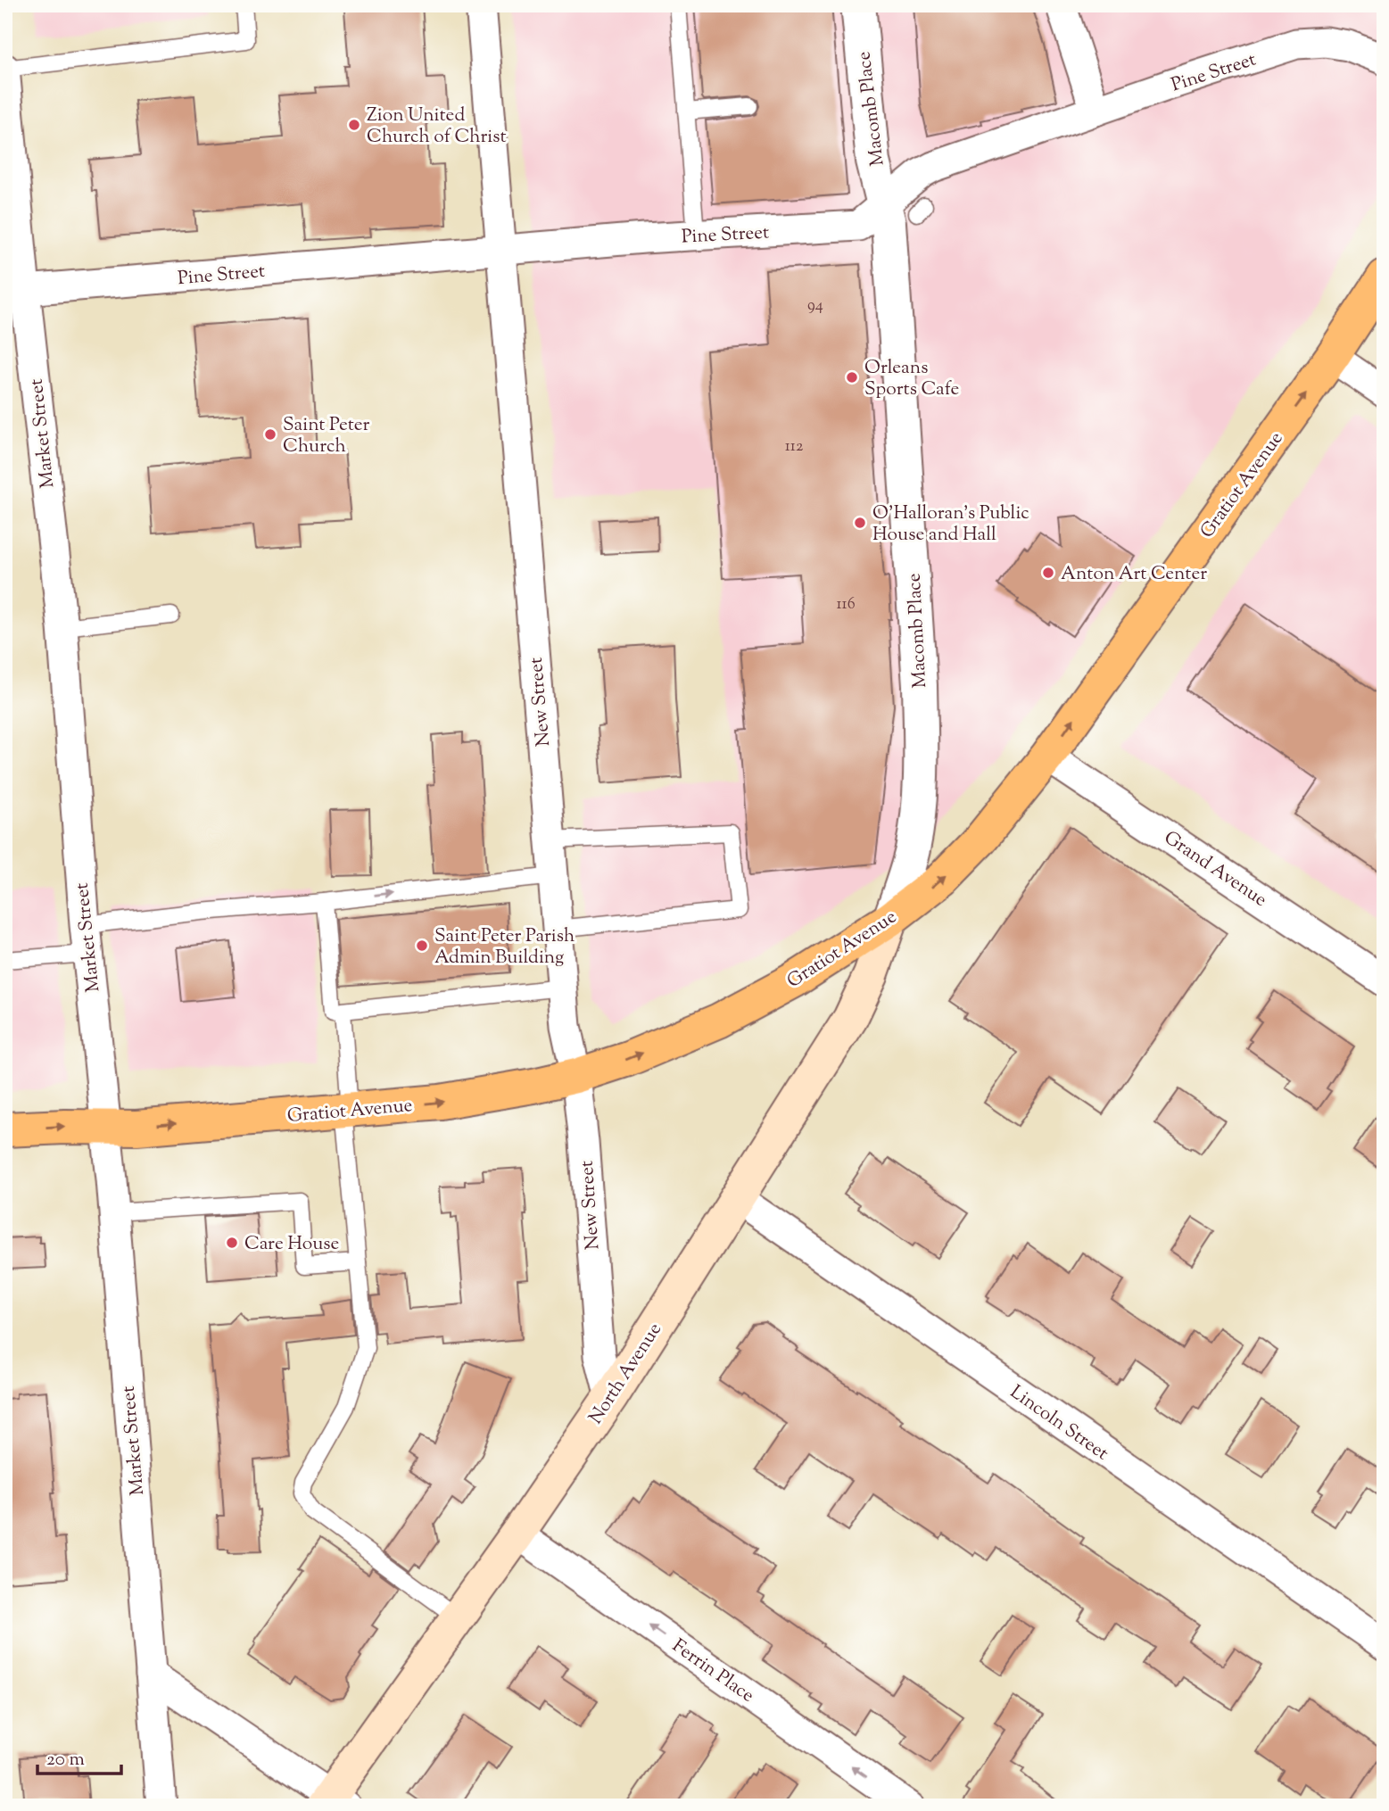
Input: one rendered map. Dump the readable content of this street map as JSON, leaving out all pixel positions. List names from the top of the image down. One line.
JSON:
{"streets":{"main road":["Gratiot Avenue","North Avenue"],"street":["Pine Street","Macomb Place","Market Street","New Street","Grand Avenue","Lincoln Street","Ferrin Place"]},"crossings":[["Pine Street","Macomb Place"],["Pine Street","Market Street"],["Pine Street","New Street"],["Macomb Place","Gratiot Avenue"],["Macomb Place","North Avenue"],["Market Street","Gratiot Avenue"],["Gratiot Avenue","New Street"],["Gratiot Avenue","Grand Avenue"],["Gratiot Avenue","North Avenue"],["New Street","North Avenue"],["North Avenue","Lincoln Street"],["North Avenue","Ferrin Place"]],"one_way":["Gratiot Avenue","Ferrin Place"],"places":["Zion United Church of Christ","Orleans Sports Cafe","Saint Peter Church","O’Halloran’s Public House and Hall","Anton Art Center","Saint Peter Parish Admin Building","Care House"],"house_numbers":["94","112","116"],"scale_bar":"20 m"}
